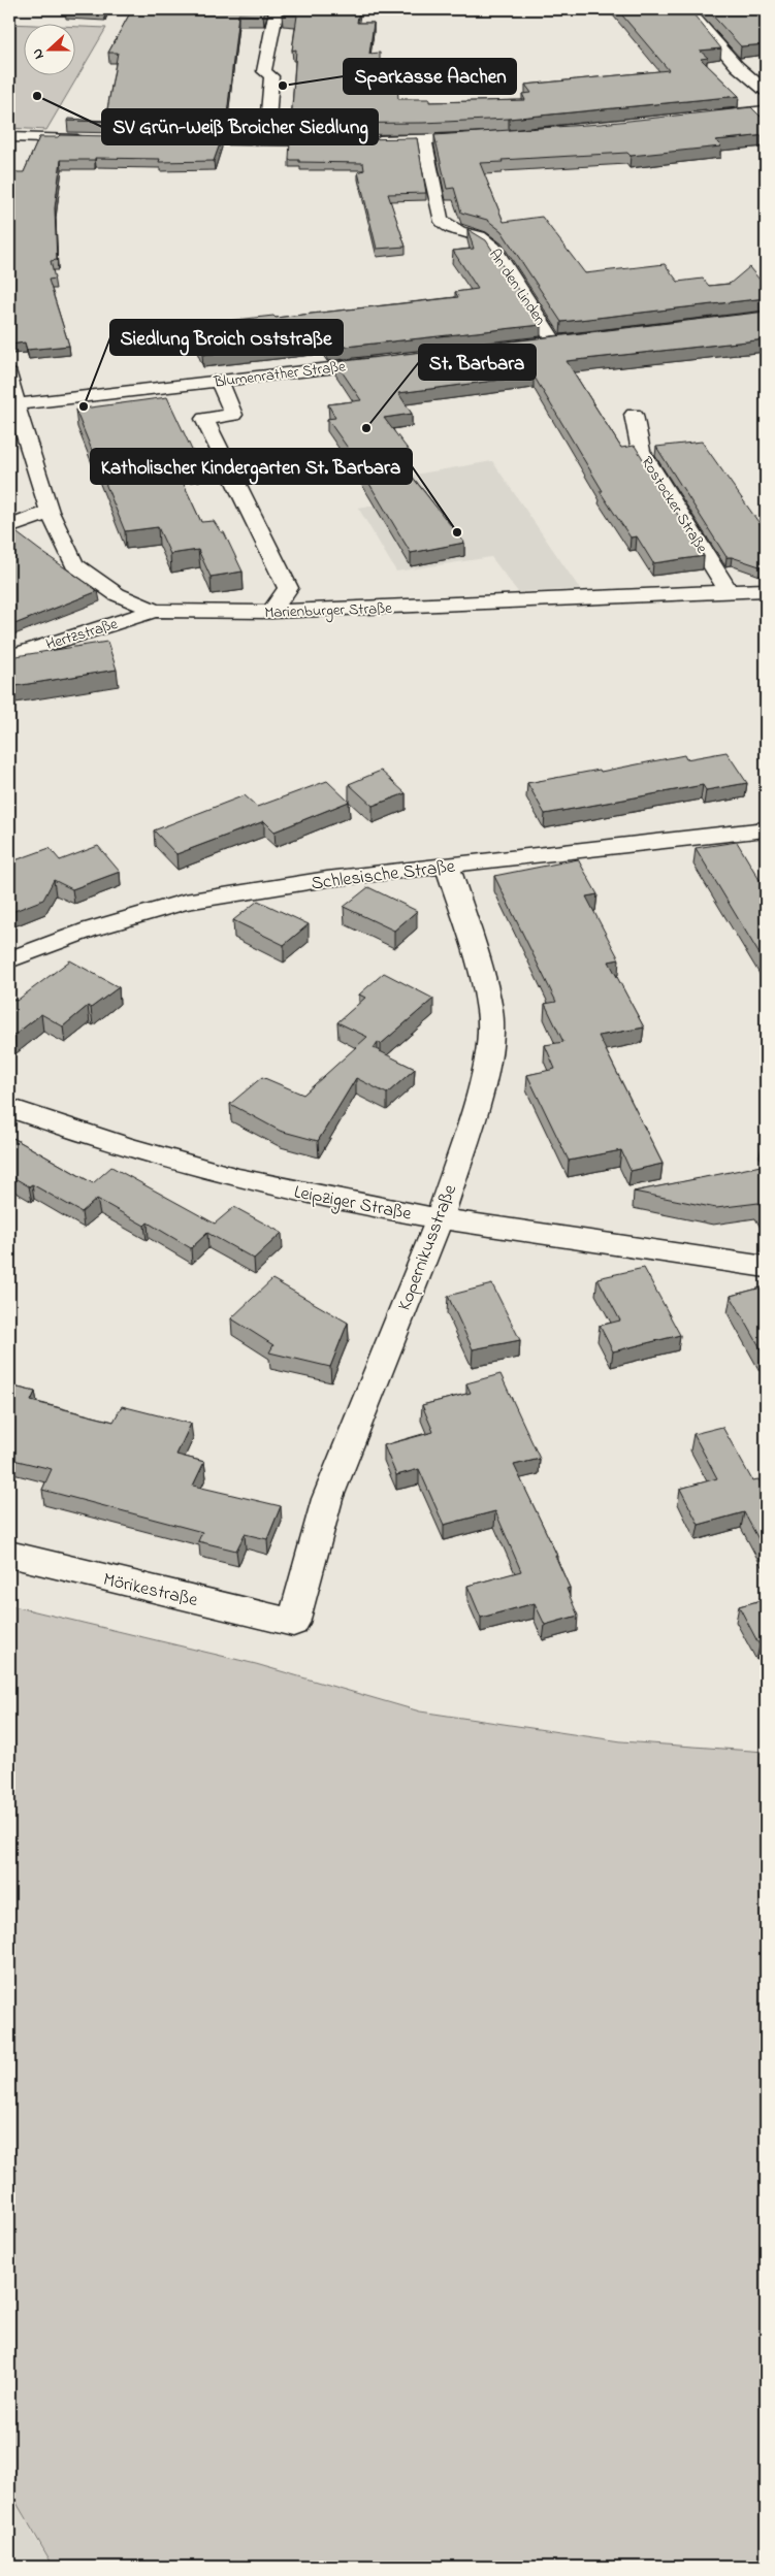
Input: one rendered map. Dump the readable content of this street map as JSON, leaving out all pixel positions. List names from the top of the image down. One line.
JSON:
{"streets":{"street":["An den Linden","Blumenrather Straße","Rostocker Straße","Marienburger Straße","Hertzstraße","Schlesische Straße","Leipziger Straße","Kopernikusstraße","Mörikestraße"]},"crossings":[["Blumenrather Straße","Marienburger Straße"],["Rostocker Straße","Marienburger Straße"],["Marienburger Straße","Hertzstraße"],["Schlesische Straße","Kopernikusstraße"],["Leipziger Straße","Kopernikusstraße"],["Kopernikusstraße","Mörikestraße"]],"places":["Sparkasse Aachen","SV Grün-Weiß Broicher Siedlung","Siedlung Broich Oststraße","St. Barbara","Katholischer Kindergarten St. Barbara"],"north":"left"}
